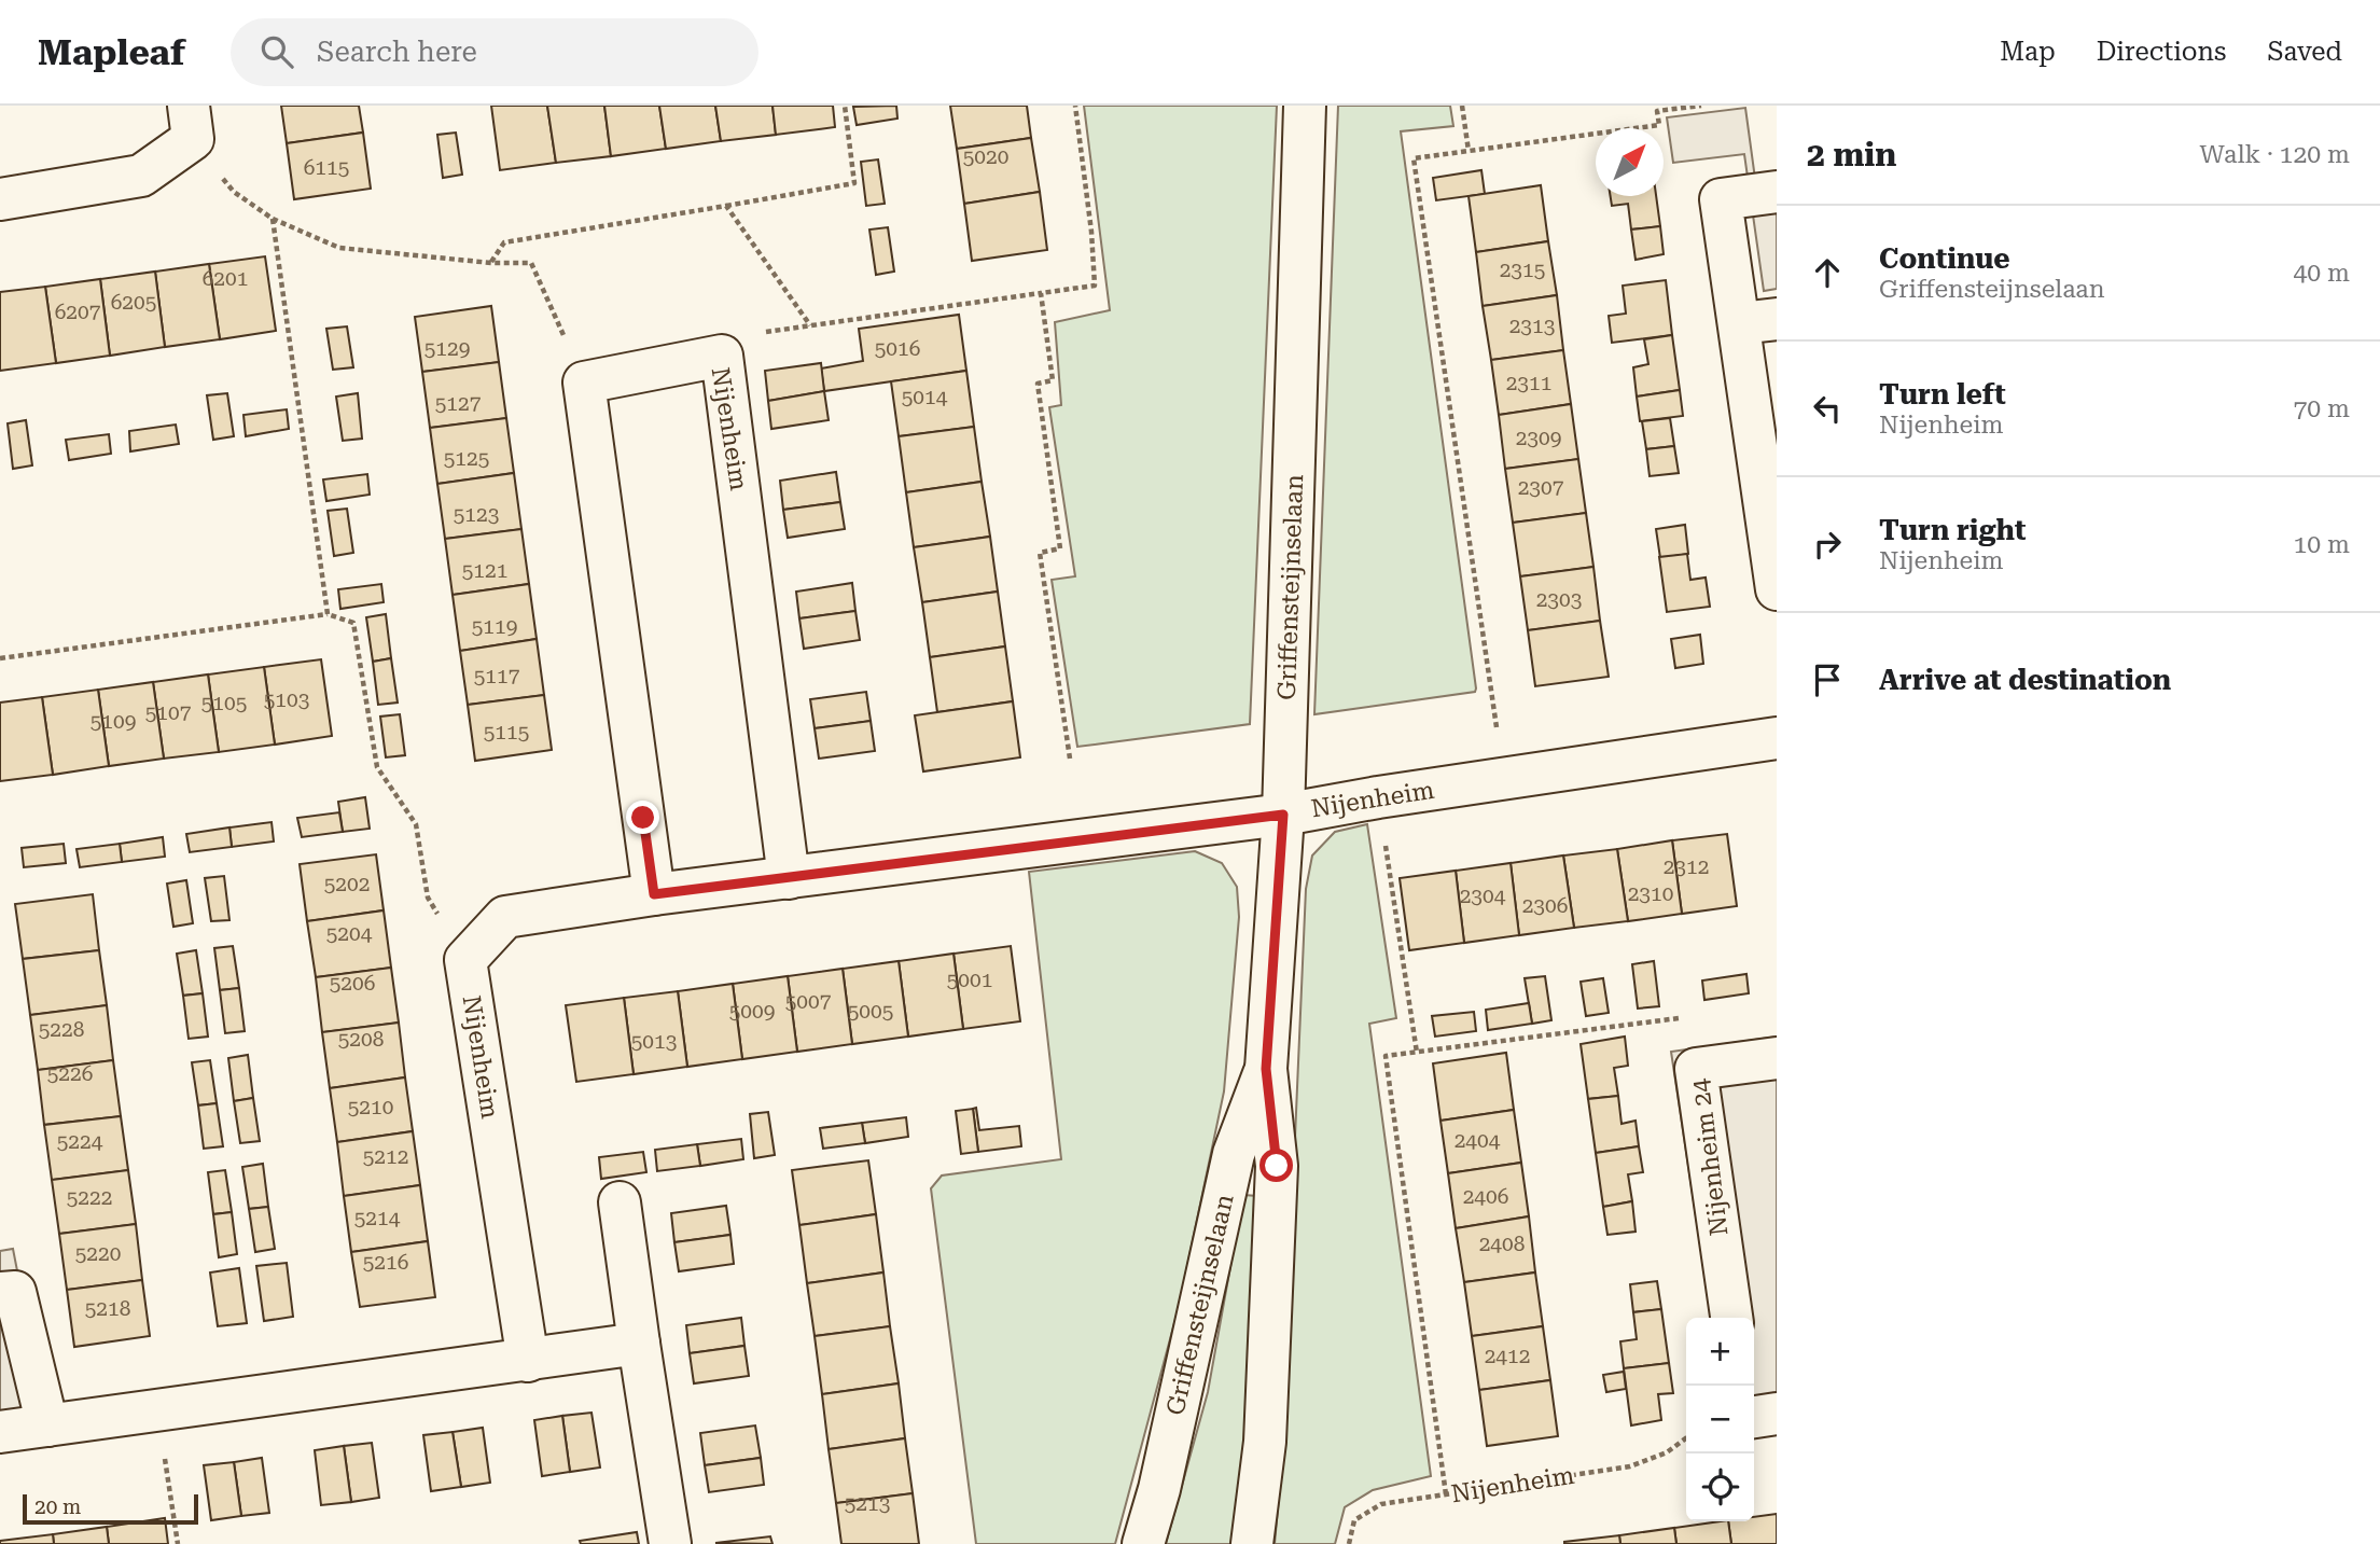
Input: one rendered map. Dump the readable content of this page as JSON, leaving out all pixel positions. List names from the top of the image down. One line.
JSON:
{"streets":{"street":["Nijenheim","Griffensteijnselaan","Nijenheim 24"]},"crossings":[["Nijenheim","Griffensteijnselaan"]],"house_numbers":["5020","6115","2315","6201","6205","6207","2313","5129","5016","2311","5014","5127","2309","5125","2307","5123","5121","2303","5119","5117","5103","5105","5107","5109","5115","2312","5202","2310","2304","2306","5204","5001","5206","5007","5009","5005","5228","5208","5013","5226","5210","2404","5224","5212","2406","5222","5214","2408","5220","5216","5218","2412","5213"],"scale_bar":"20 m","north":"top right","page":{"header":"Mapleaf","search":"Search here","nav":["Map","Directions","Saved"],"heading":["2 min","Walk · 120 m"],"list":[["Continue","Griffensteijnselaan","40 m"],["Turn left","Nijenheim","70 m"],["Turn right","Nijenheim","10 m"],"Arrive at destination"],"map_buttons":["+","−"],"scale":"20 m"}}
